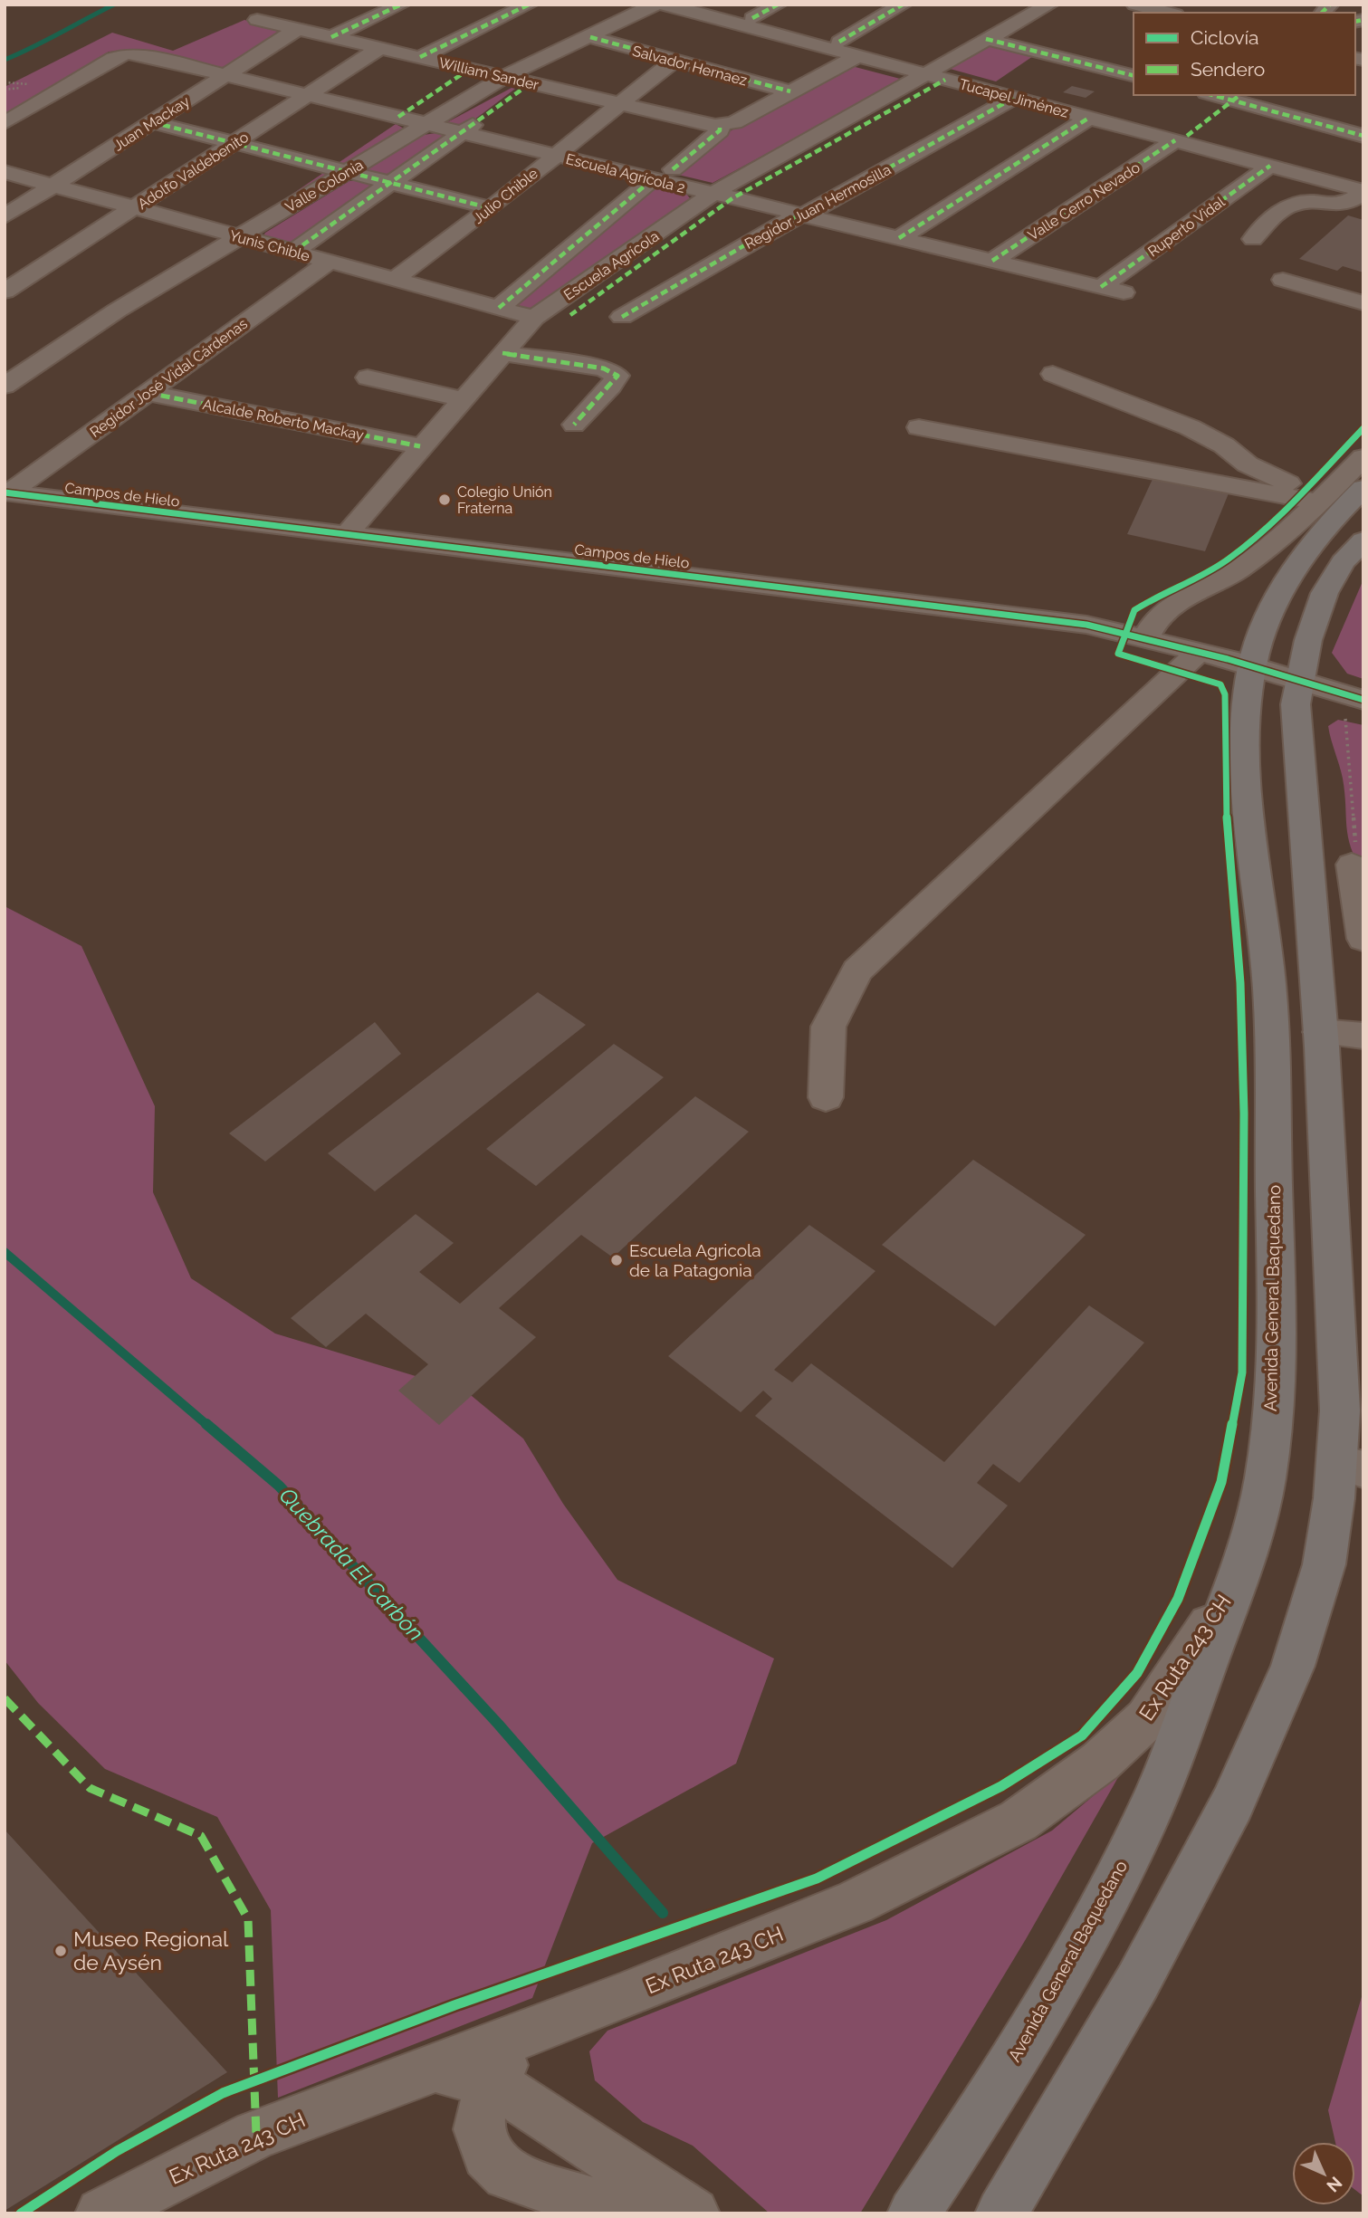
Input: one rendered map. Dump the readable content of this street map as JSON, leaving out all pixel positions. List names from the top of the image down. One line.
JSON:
{"streets":{"main road":["Avenida General Baquedano"],"street":["Salvador Hernaez","William Sander","Tucapel Jiménez","Juan Mackay","Adolfo Valdebenito","Escuela Agrícola 2","Valle Colonia","Julio Chible","Valle Cerro Nevado","Regidor Juan Hermosilla","Ruperto Vidal","Yunis Chible","Escuela Agrícola","Regidor José Vidal Cárdenas","Alcalde Roberto Mackay","Campos de Hielo","Ex Ruta 243 CH"]},"crossings":[["Salvador Hernaez","Valle Colonia"],["Salvador Hernaez","Julio Chible"],["William Sander","Juan Mackay"],["William Sander","Adolfo Valdebenito"],["William Sander","Valle Colonia"],["William Sander","Julio Chible"],["Tucapel Jiménez","Valle Cerro Nevado"],["Tucapel Jiménez","Regidor Juan Hermosilla"],["Tucapel Jiménez","Ruperto Vidal"],["Tucapel Jiménez","Escuela Agrícola"],["Juan Mackay","Escuela Agrícola 2"],["Juan Mackay","Yunis Chible"],["Adolfo Valdebenito","Escuela Agrícola 2"],["Adolfo Valdebenito","Yunis Chible"],["Escuela Agrícola 2","Valle Colonia"],["Escuela Agrícola 2","Julio Chible"],["Escuela Agrícola 2","Valle Cerro Nevado"],["Escuela Agrícola 2","Regidor Juan Hermosilla"],["Escuela Agrícola 2","Ruperto Vidal"],["Escuela Agrícola 2","Escuela Agrícola"],["Valle Colonia","Yunis Chible"],["Julio Chible","Yunis Chible"],["Yunis Chible","Escuela Agrícola"],["Yunis Chible","Regidor José Vidal Cárdenas"],["Escuela Agrícola","Alcalde Roberto Mackay"],["Escuela Agrícola","Campos de Hielo"],["Regidor José Vidal Cárdenas","Alcalde Roberto Mackay"],["Regidor José Vidal Cárdenas","Campos de Hielo"],["Campos de Hielo","Avenida General Baquedano"],["Avenida General Baquedano","Ex Ruta 243 CH"]],"water":["Quebrada El Carbón"],"places":["Colegio Unión Fraterna","Escuela Agricola de la Patagonia","Museo Regional de Aysén"],"legend":["Ciclovía","Sendero"],"north":"bottom right"}
